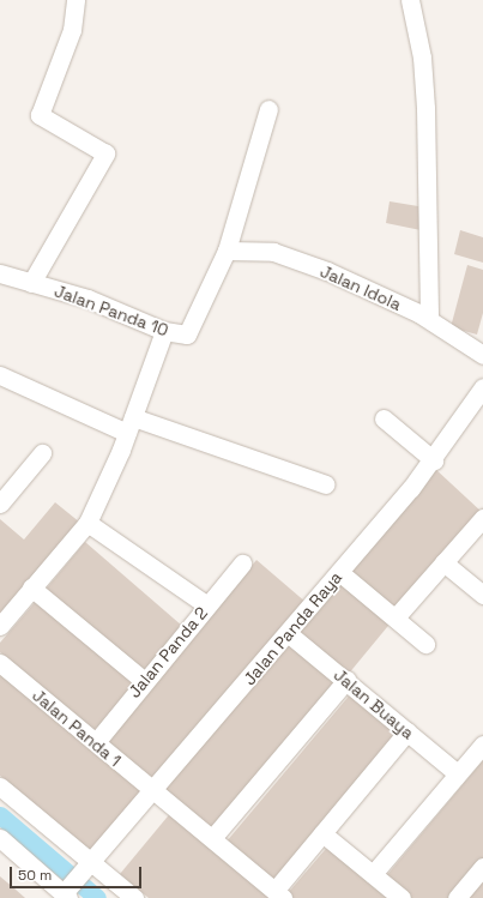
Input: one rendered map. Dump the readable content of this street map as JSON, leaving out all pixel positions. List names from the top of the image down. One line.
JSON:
{"streets":{"street":["Jalan Idola","Jalan Panda 10","Jalan Panda Raya","Jalan Panda 2","Jalan Buaya","Jalan Panda 1"]},"crossings":[["Jalan Idola","Jalan Panda 10"],["Jalan Panda Raya","Jalan Buaya"],["Jalan Panda Raya","Jalan Panda 1"],["Jalan Panda 2","Jalan Panda 1"]],"scale_bar":"50 m"}
